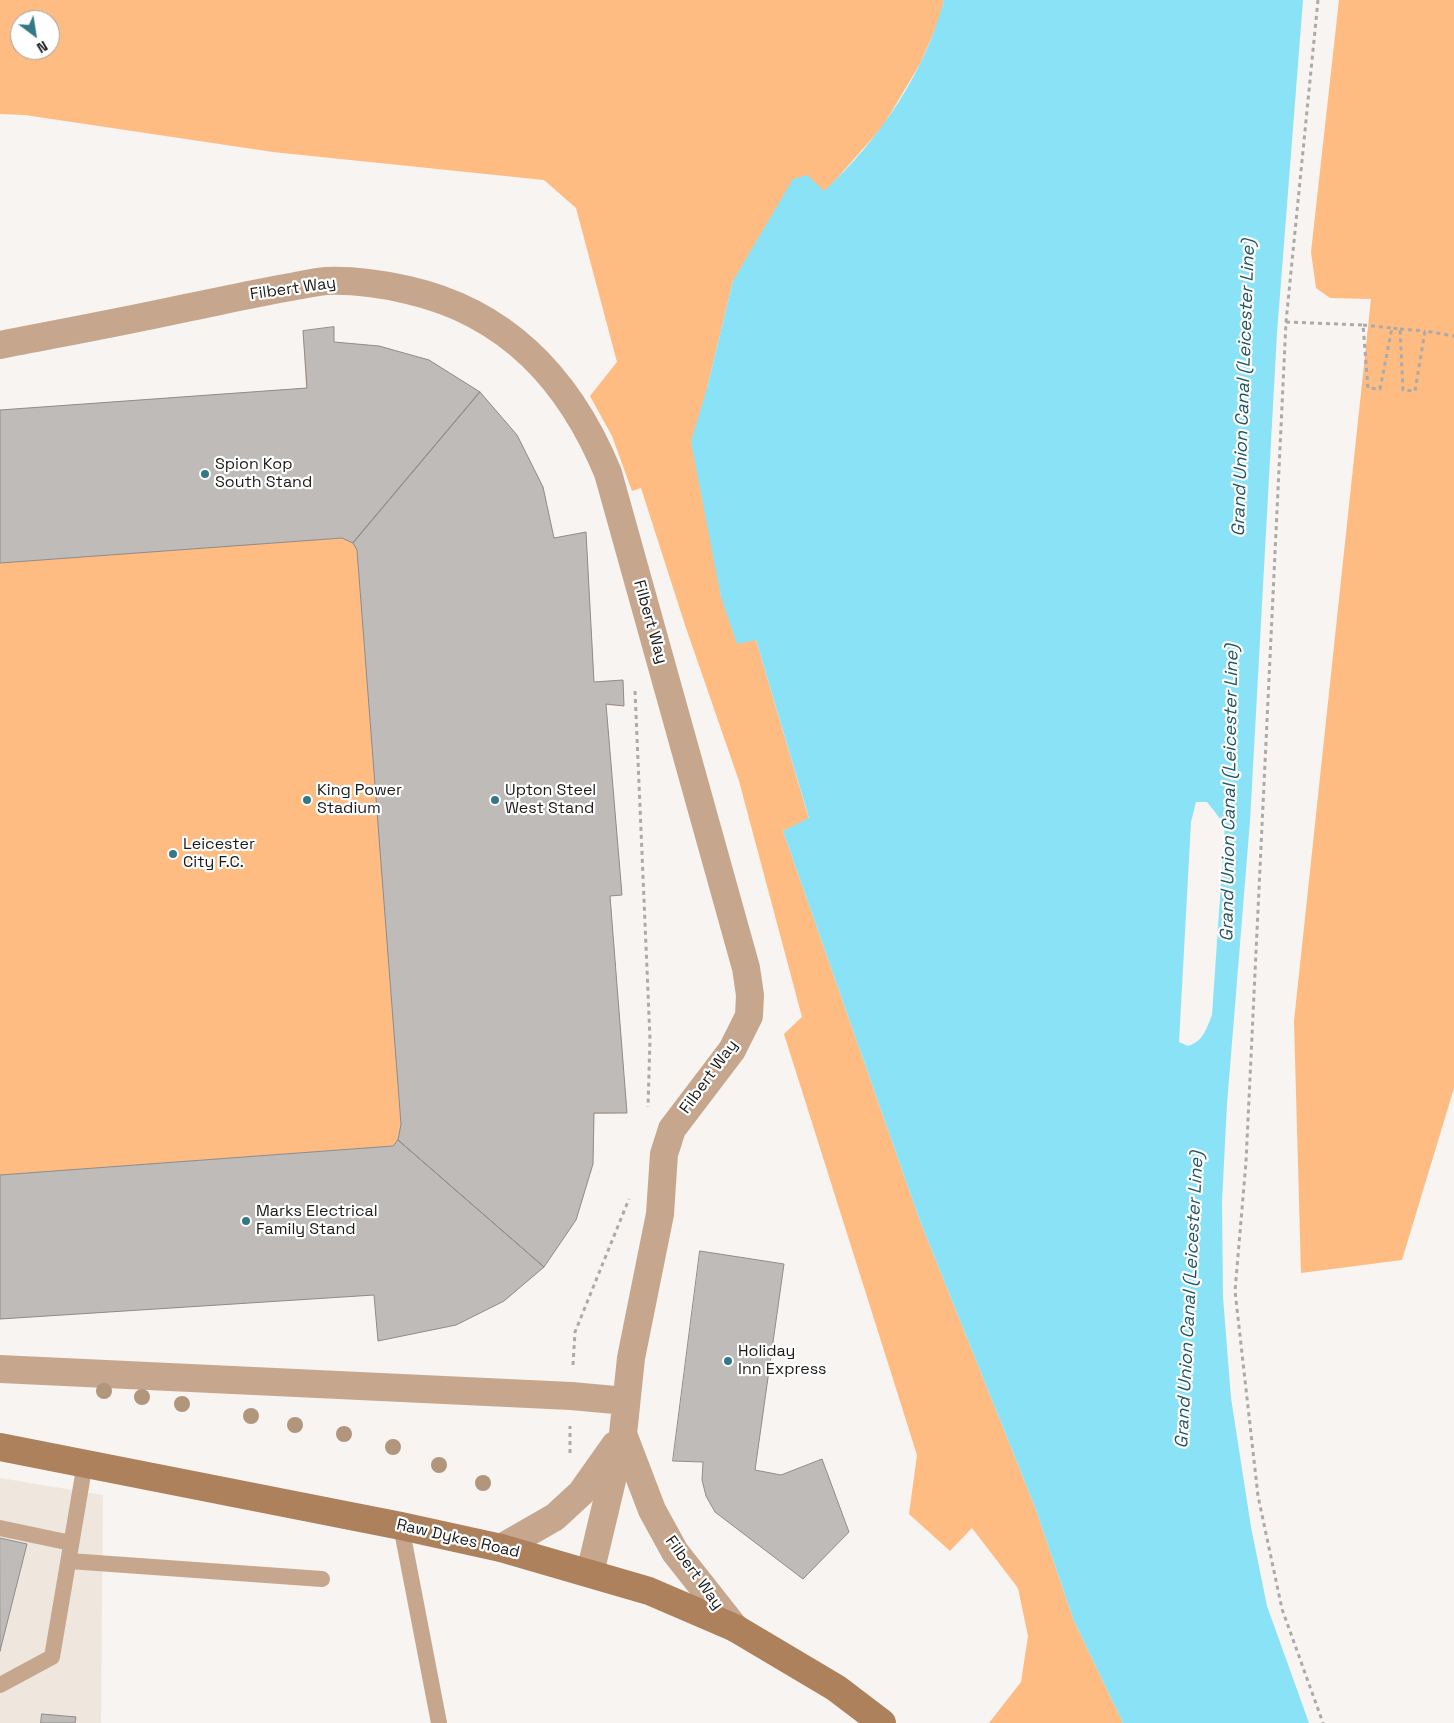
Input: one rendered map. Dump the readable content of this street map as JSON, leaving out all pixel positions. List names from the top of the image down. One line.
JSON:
{"streets":{"street":["Filbert Way","Raw Dykes Road"]},"crossings":[["Filbert Way","Raw Dykes Road"]],"water":["Grand Union Canal (Leicester Line)"],"places":["Spion Kop South Stand","King Power Stadium","Upton Steel West Stand","Leicester City F.C.","Marks Electrical Family Stand","Holiday Inn Express"],"north":"bottom right"}
